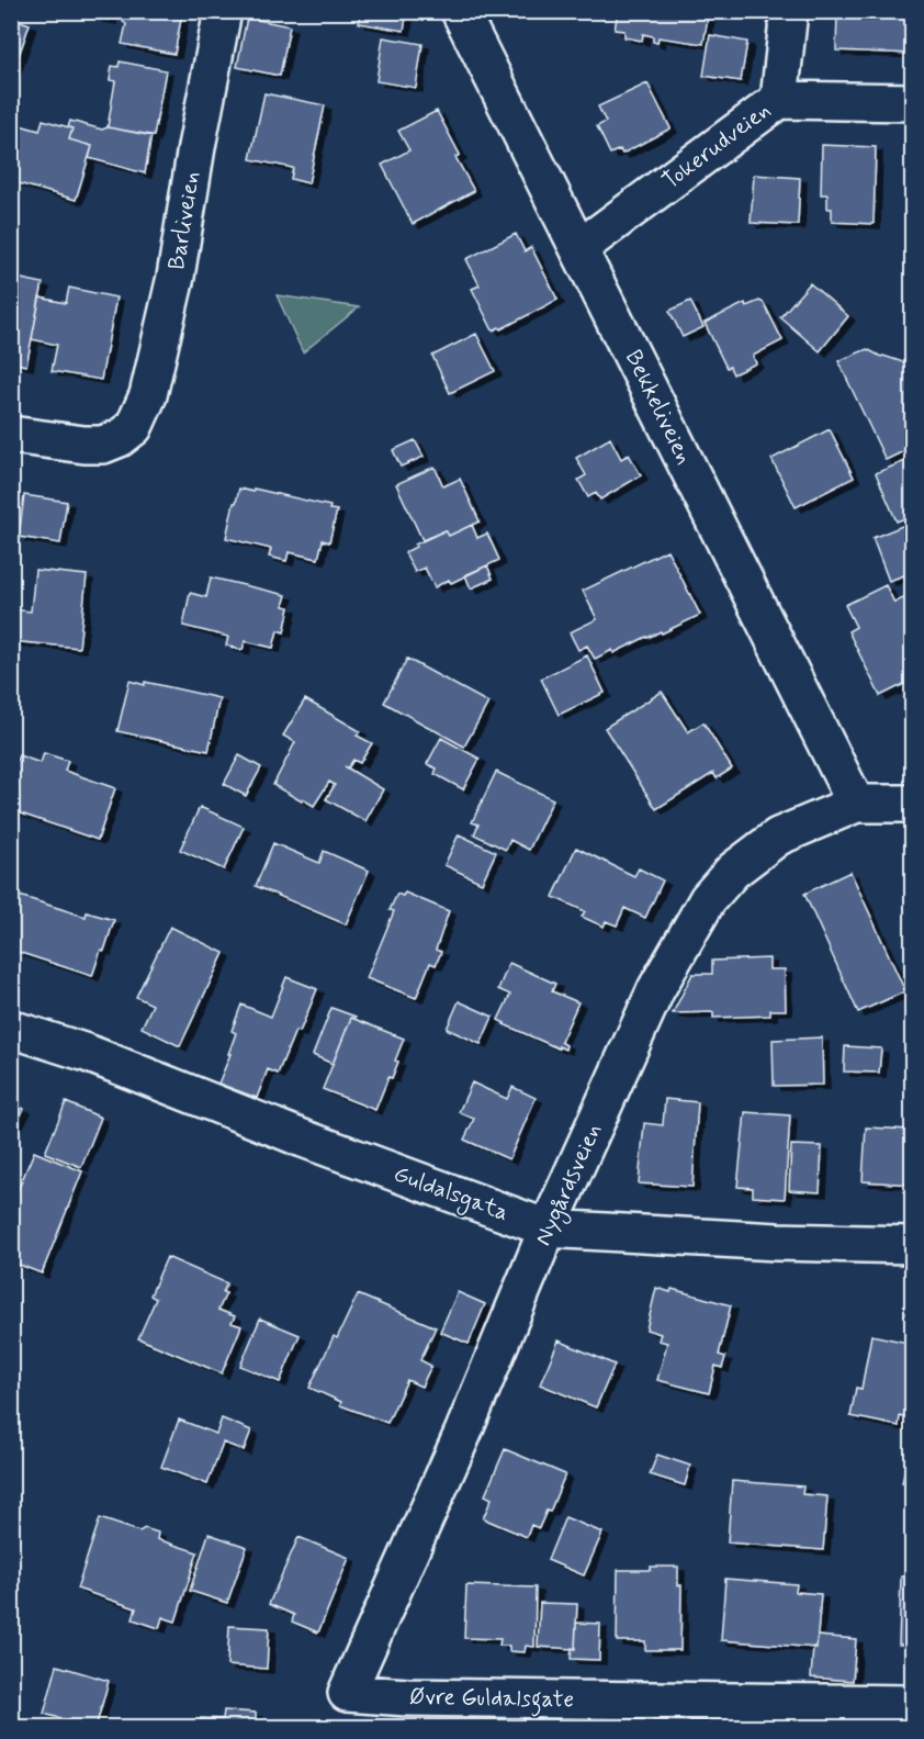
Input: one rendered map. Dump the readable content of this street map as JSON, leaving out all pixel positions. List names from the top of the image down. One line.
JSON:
{"streets":{"street":["Tokerudveien","Barliveien","Bekkeliveien","Nygårdsveien","Guldalsgata","Øvre Guldalsgate"]},"crossings":[["Tokerudveien","Bekkeliveien"],["Bekkeliveien","Nygårdsveien"],["Nygårdsveien","Guldalsgata"],["Nygårdsveien","Øvre Guldalsgate"]]}
